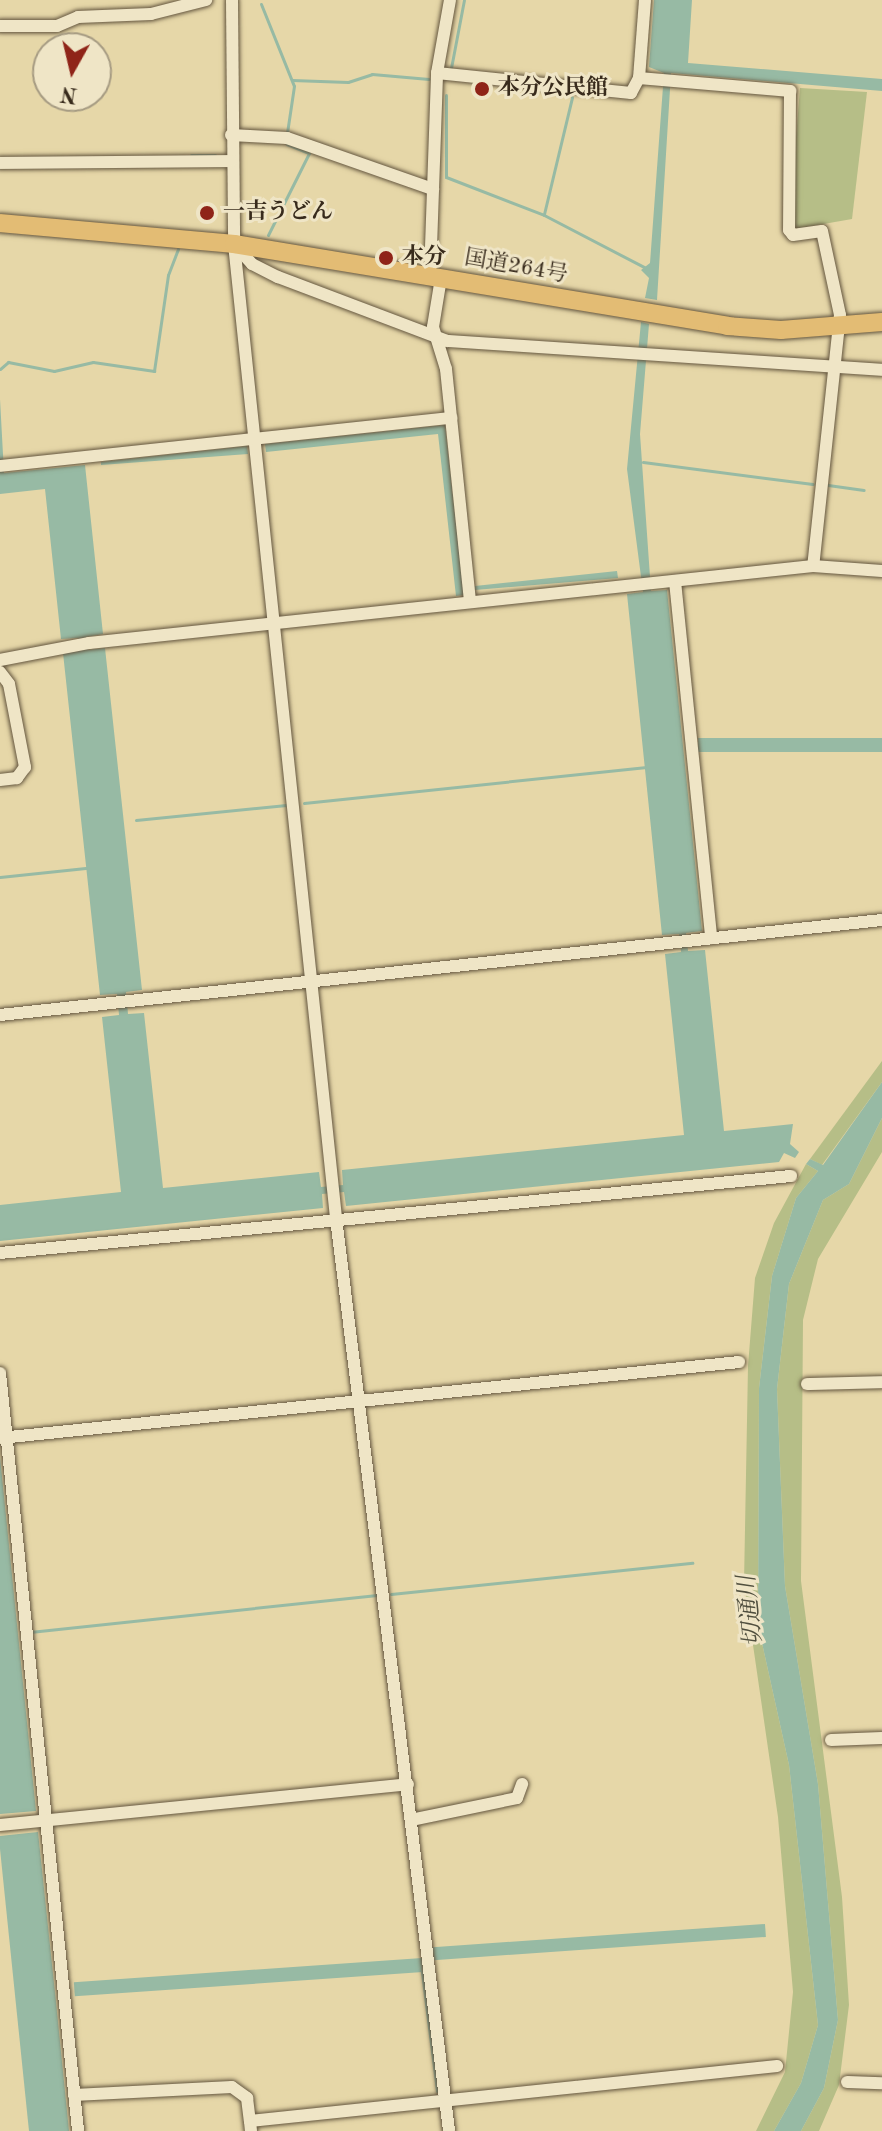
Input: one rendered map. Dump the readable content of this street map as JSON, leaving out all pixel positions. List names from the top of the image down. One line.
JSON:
{"streets":{"highway":["国道264号"]},"water":["切通川"],"places":["本分公民館","一吉うどん","本分"],"north":"bottom"}
